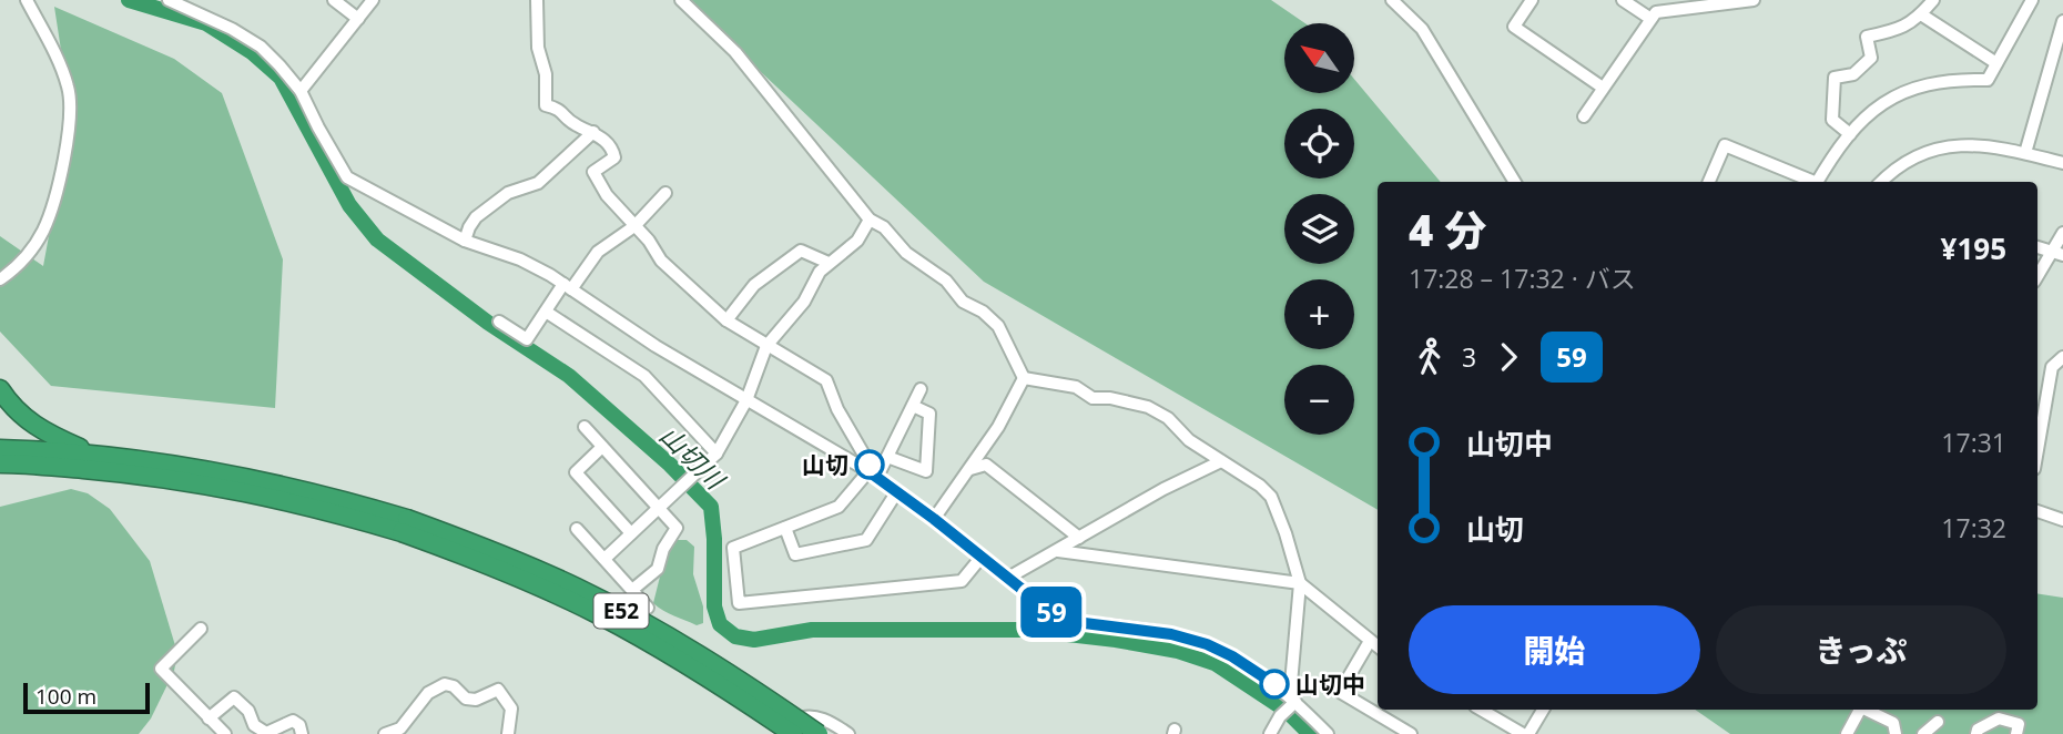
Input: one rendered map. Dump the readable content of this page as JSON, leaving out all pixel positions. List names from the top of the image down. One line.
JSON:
{"streets":{"highway":["E52"]},"water":["山切川"],"places":["山切","山切中"],"lines":["bus line 59"],"scale_bar":"100 m","north":"top left","page":{"on_map":"59","map_buttons":["+","−"],"heading":["4 分","17:28 – 17:32 · バス","¥195"],"legs":["3","59"],"list":[{"name":"山切中","value":"17:31"},{"name":"山切","value":"17:32"}],"buttons":["開始","きっぷ"],"scale":"100 m"}}
